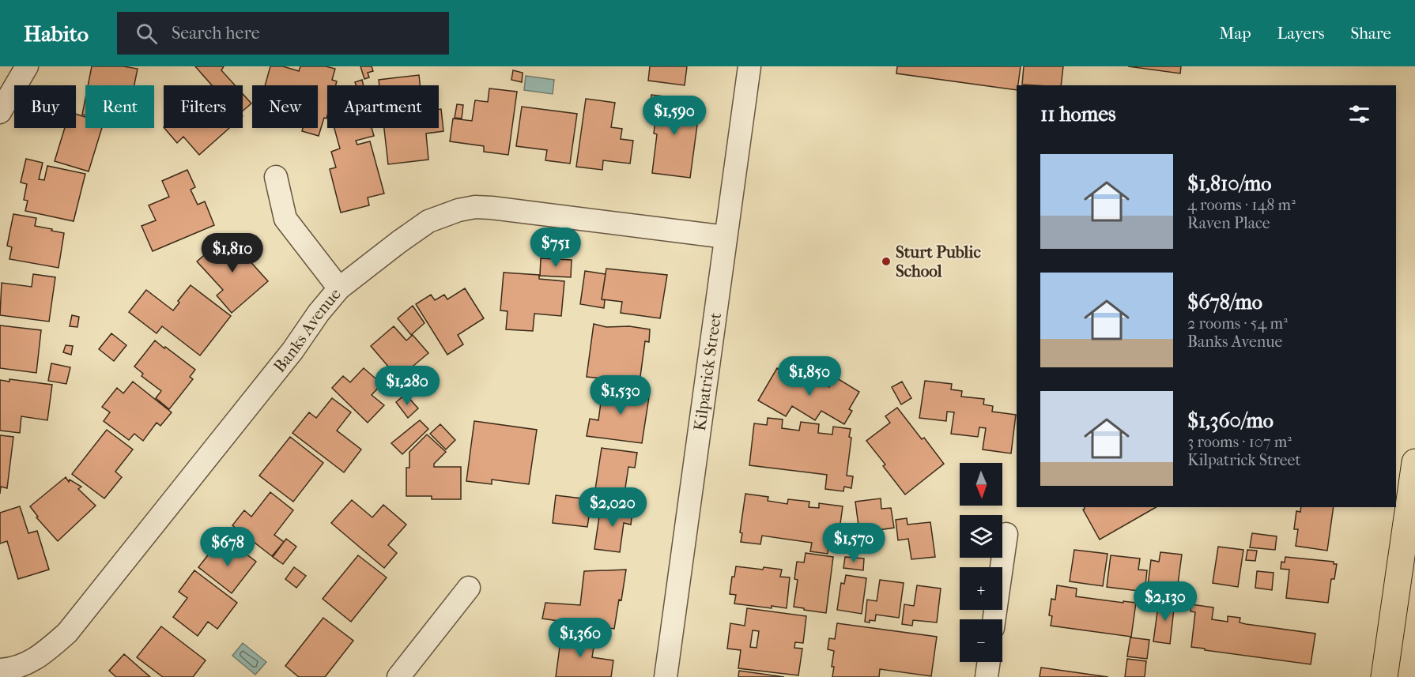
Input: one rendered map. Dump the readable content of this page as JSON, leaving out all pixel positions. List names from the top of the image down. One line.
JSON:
{"streets":{"street":["Banks Avenue","Kilpatrick Street"]},"crossings":[["Banks Avenue","Kilpatrick Street"]],"places":["Sturt Public School"],"north":"bottom","page":{"header":"Habito","search":"Search here","nav":["Map","Layers","Share"],"chip":["Buy","Rent","Filters","New","Apartment"],"heading":"11 homes","price":["$1,590","$751","$1,810","$1,850","$1,280","$1,530","$2,020","$1,570","$678","$2,130","$1,360"],"list":[{"name":"$1,810/mo","note":"4 rooms · 148 m² · Raven Place"},{"name":"$678/mo","note":"2 rooms · 54 m² · Banks Avenue"},{"name":"$1,360/mo","note":"3 rooms · 107 m² · Kilpatrick Street"}],"map_buttons":["+","−"]}}
